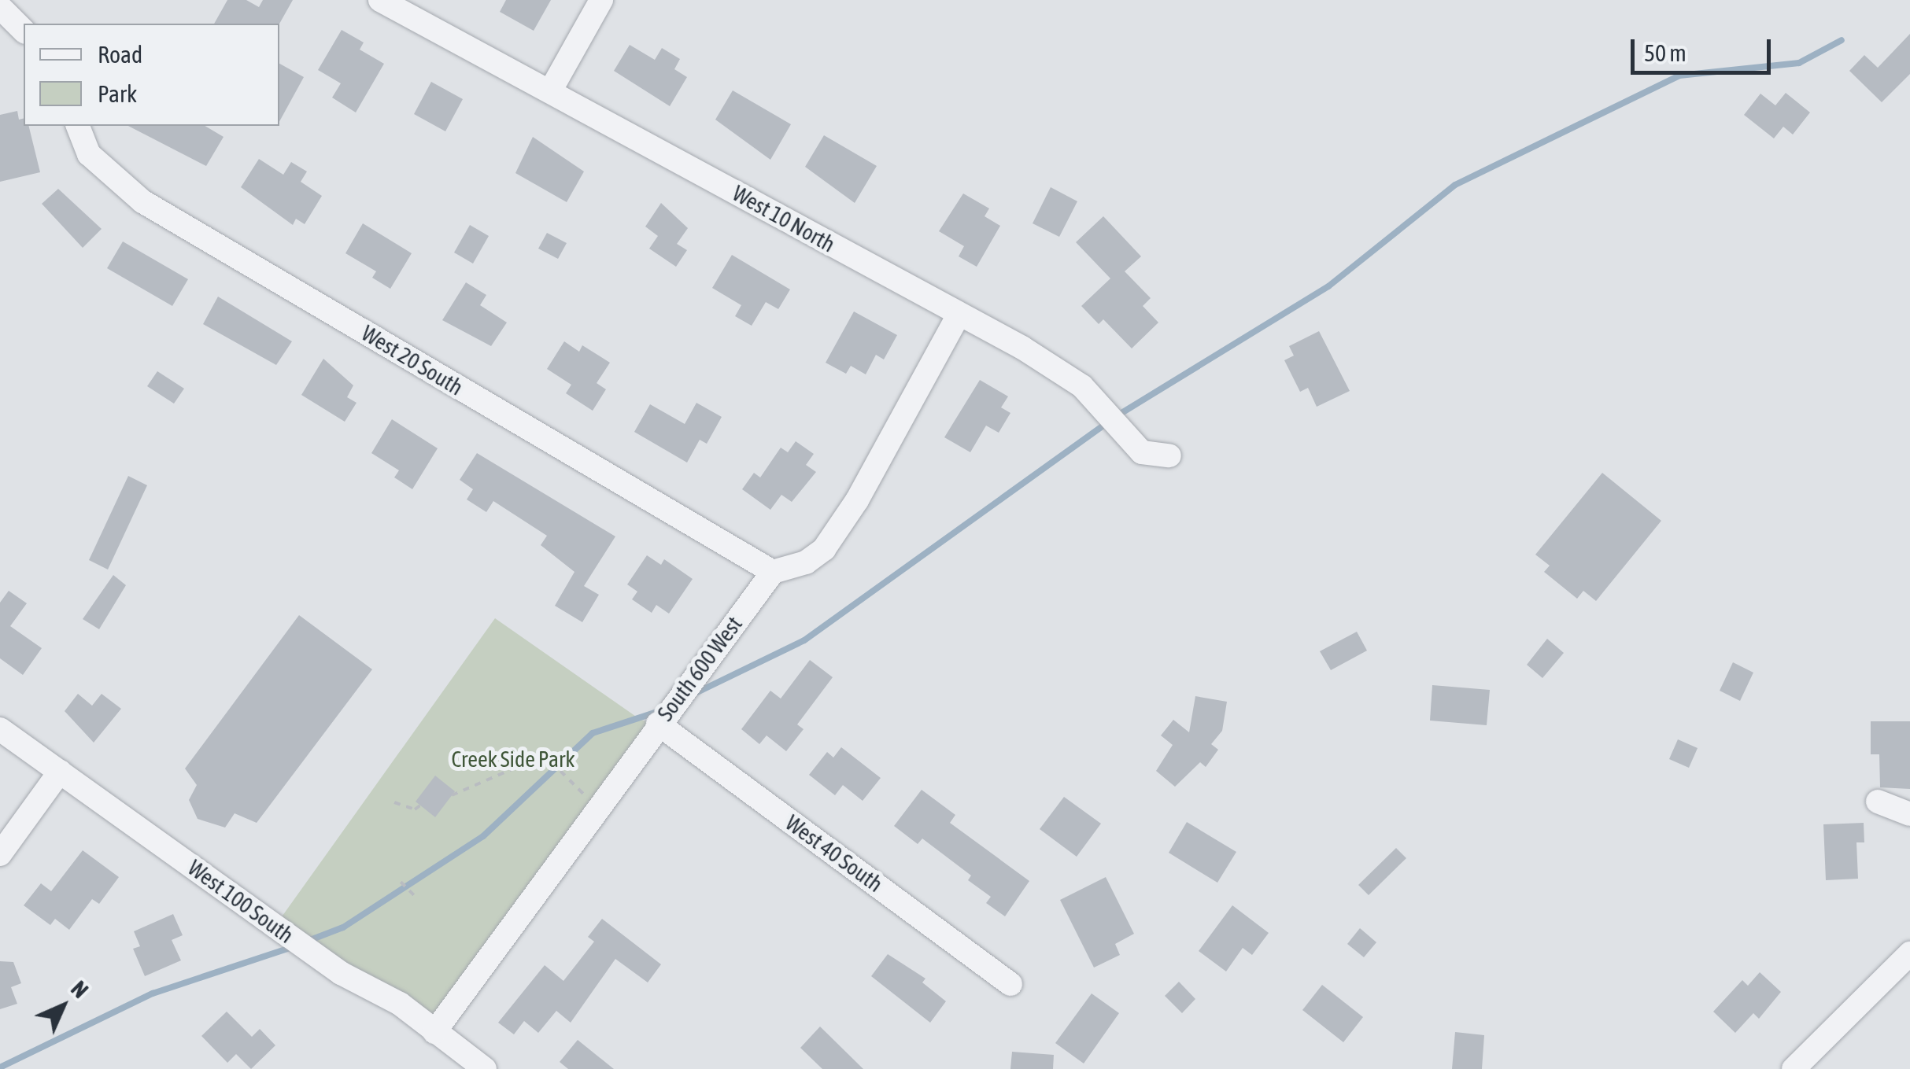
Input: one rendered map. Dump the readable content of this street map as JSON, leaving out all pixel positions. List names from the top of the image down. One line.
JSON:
{"streets":{"street":["West 10 North","West 20 South","South 600 West","West 40 South","West 100 South"]},"crossings":[["West 20 South","South 600 West"],["South 600 West","West 40 South"],["South 600 West","West 100 South"]],"parks":["Creek Side Park"],"legend":["Road","Park"],"scale_bar":"50 m","north":"top right"}
